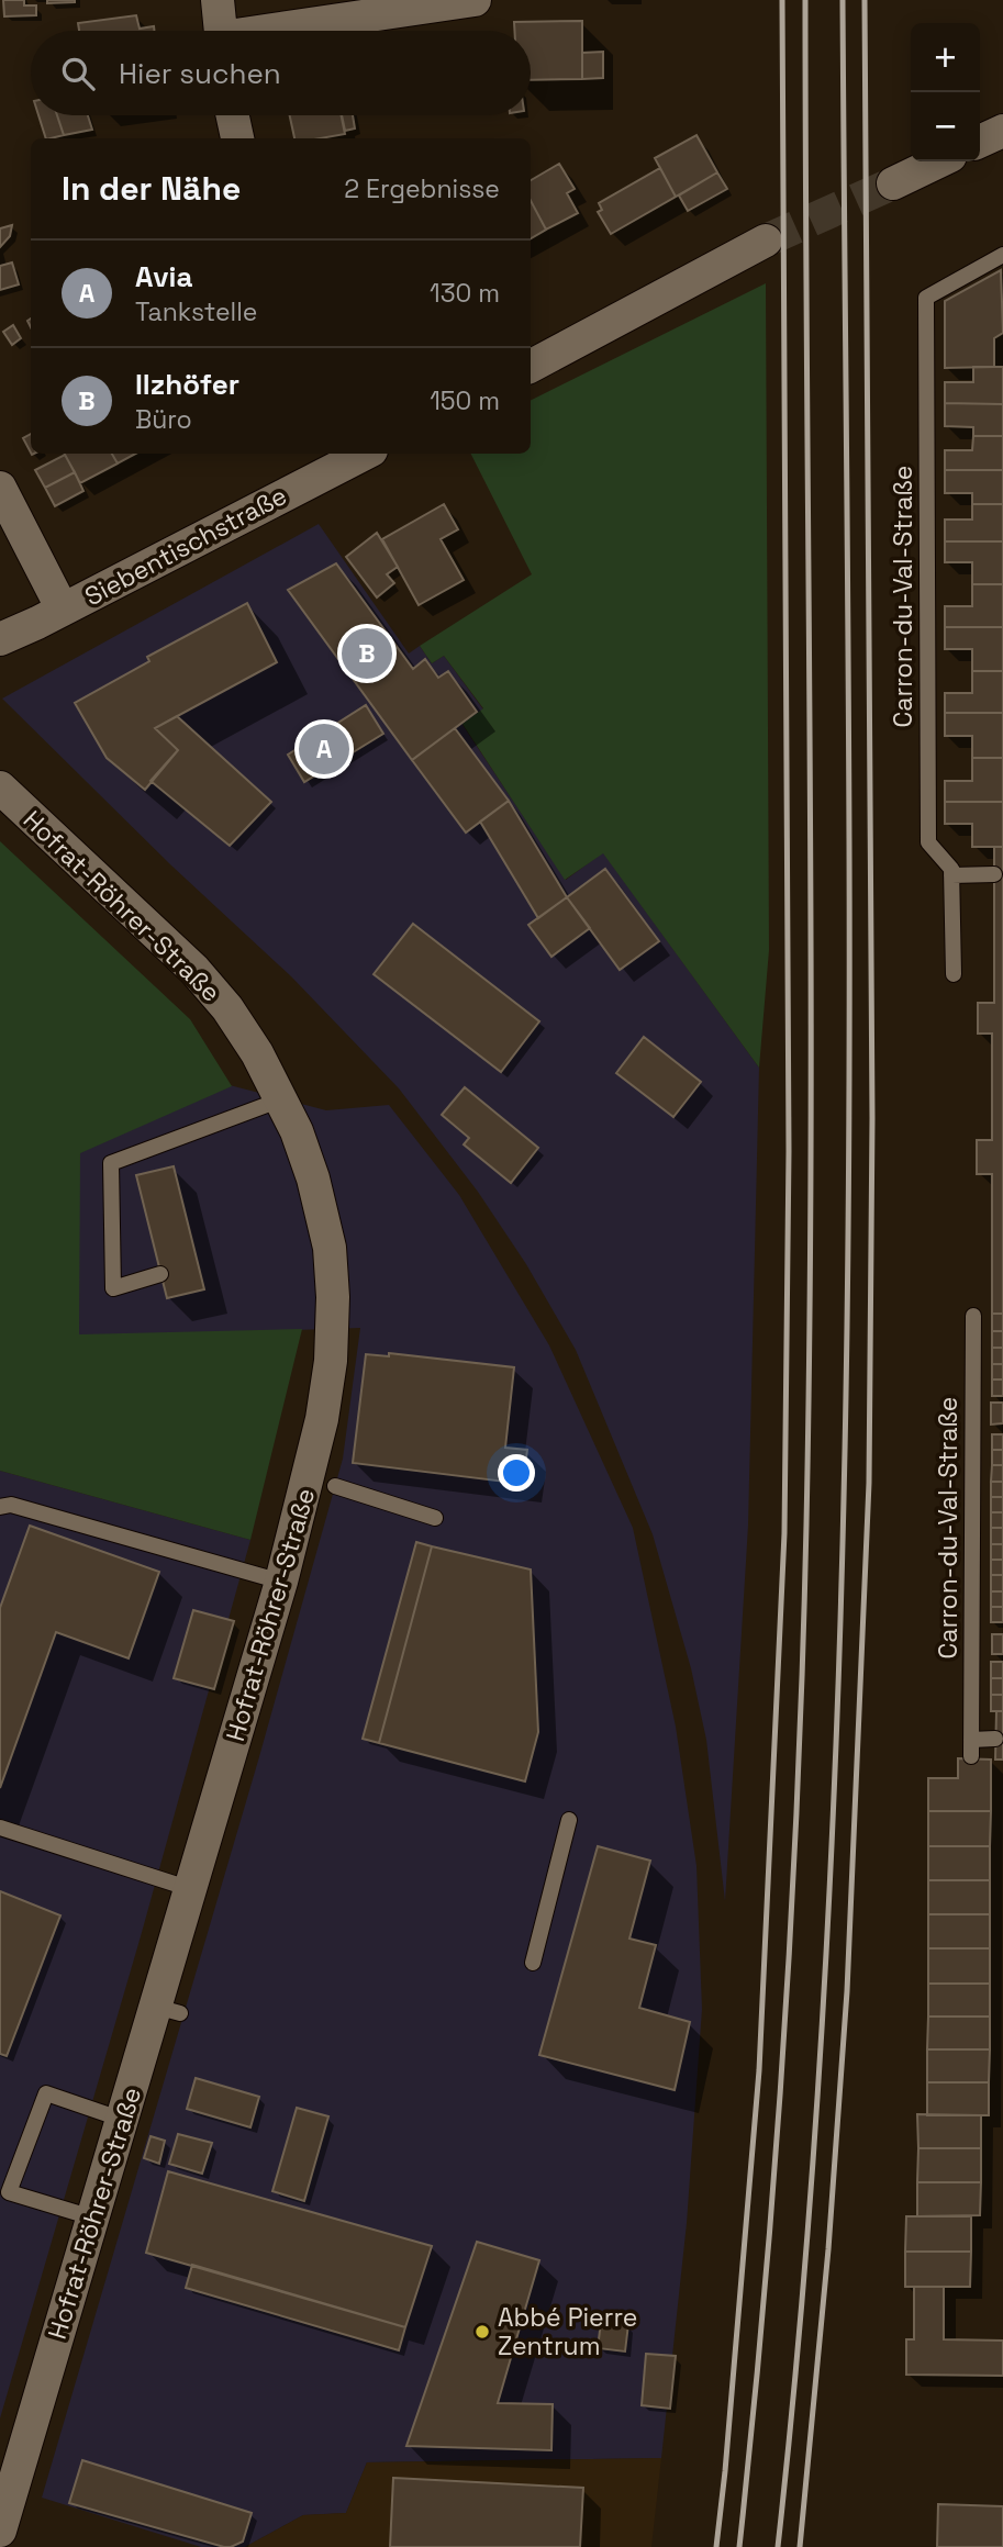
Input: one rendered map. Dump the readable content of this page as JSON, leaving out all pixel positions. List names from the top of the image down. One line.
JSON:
{"streets":{"street":["Siebentischstraße","Hofrat-Röhrer-Straße"],"lane":["Carron-du-Val-Straße"]},"places":["Abbé Pierre Zentrum"],"page":{"map_buttons":["+","−"],"search":"Hier suchen","heading":["In der Nähe","2 Ergebnisse"],"list":[{"mark":"A","name":"Avia","note":"Tankstelle","value":"130 m"},{"mark":"B","name":"Ilzhöfer","note":"Büro","value":"150 m"}],"pins":["B","A"]}}
